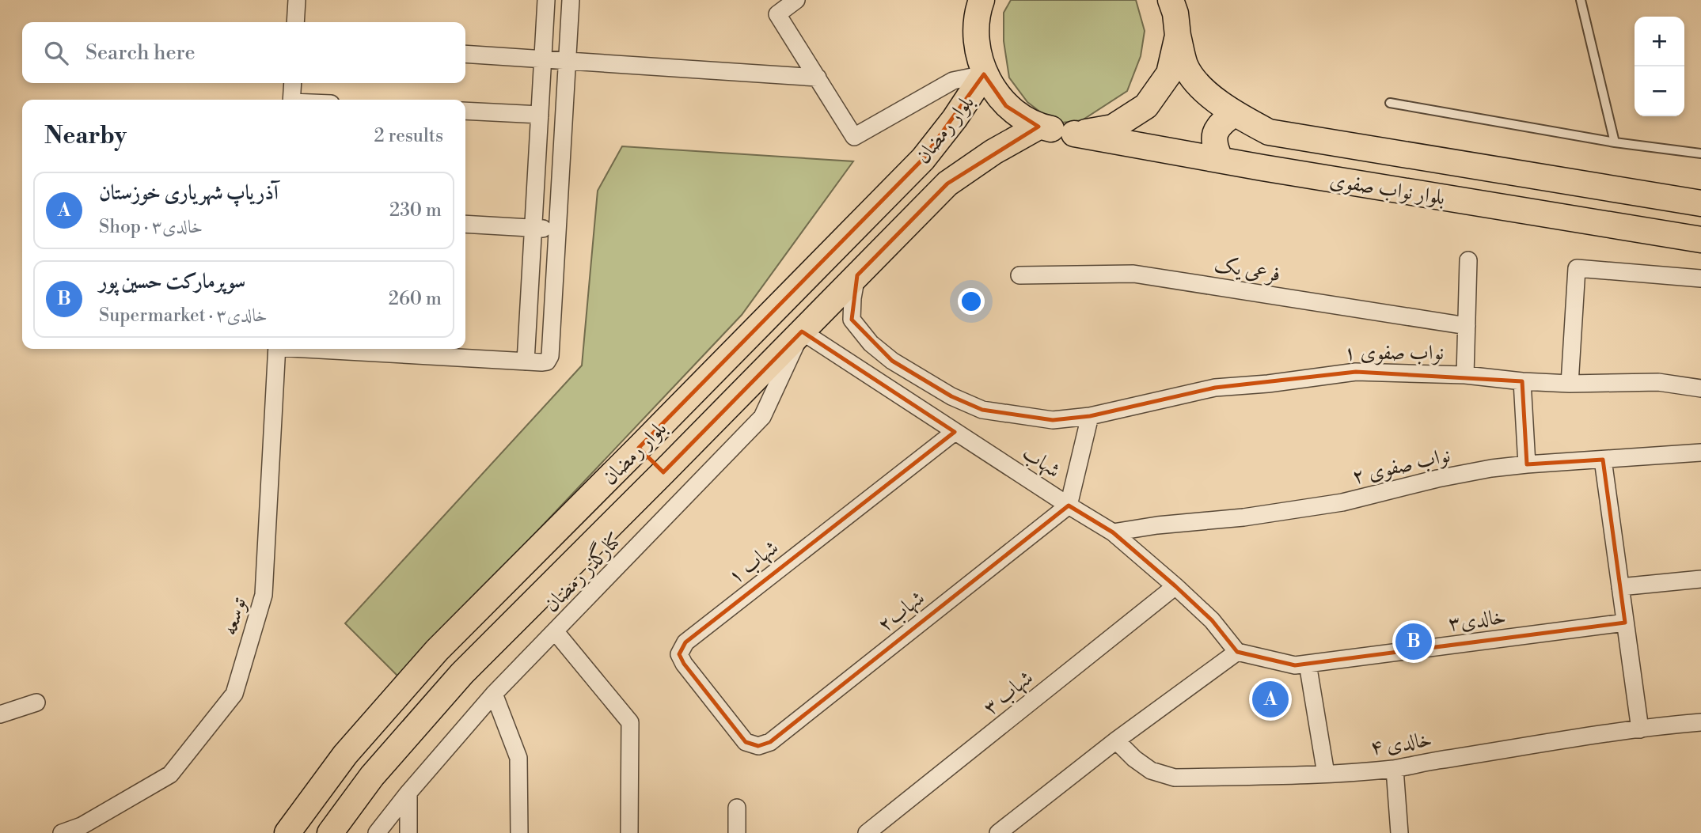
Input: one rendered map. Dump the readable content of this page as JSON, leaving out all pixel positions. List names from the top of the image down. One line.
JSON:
{"streets":{"main road":["بلوار رمضان","بلوار نواب صفوی"],"street":["فرعی یک","نواب صفوی ۱","شهاب","نواب صفوی ۲","شهاب ۱","کنارگذر رمضان","شهاب۲","توسعه","خالدی۳","شهاب ۳","خالدی ۴"]},"crossings":[["بلوار رمضان","بلوار نواب صفوی"],["بلوار رمضان","نواب صفوی ۱"],["بلوار رمضان","شهاب"],["بلوار رمضان","کنارگذر رمضان"],["شهاب","نواب صفوی ۲"],["شهاب","شهاب ۱"],["شهاب","کنارگذر رمضان"],["شهاب","شهاب۲"],["شهاب","خالدی۳"],["شهاب","شهاب ۳"],["شهاب ۱","شهاب۲"]],"page":{"map_buttons":["+","−"],"search":"Search here","heading":["Nearby","2 results"],"list":[{"mark":"A","name":"آذریاپ شهریاری خوزستان","note":"Shop · خالدی۳","value":"230 m"},{"mark":"B","name":"سوپرمارکت حسین پور","note":"Supermarket · خالدی۳","value":"260 m"}],"pins":["B","A"]}}
